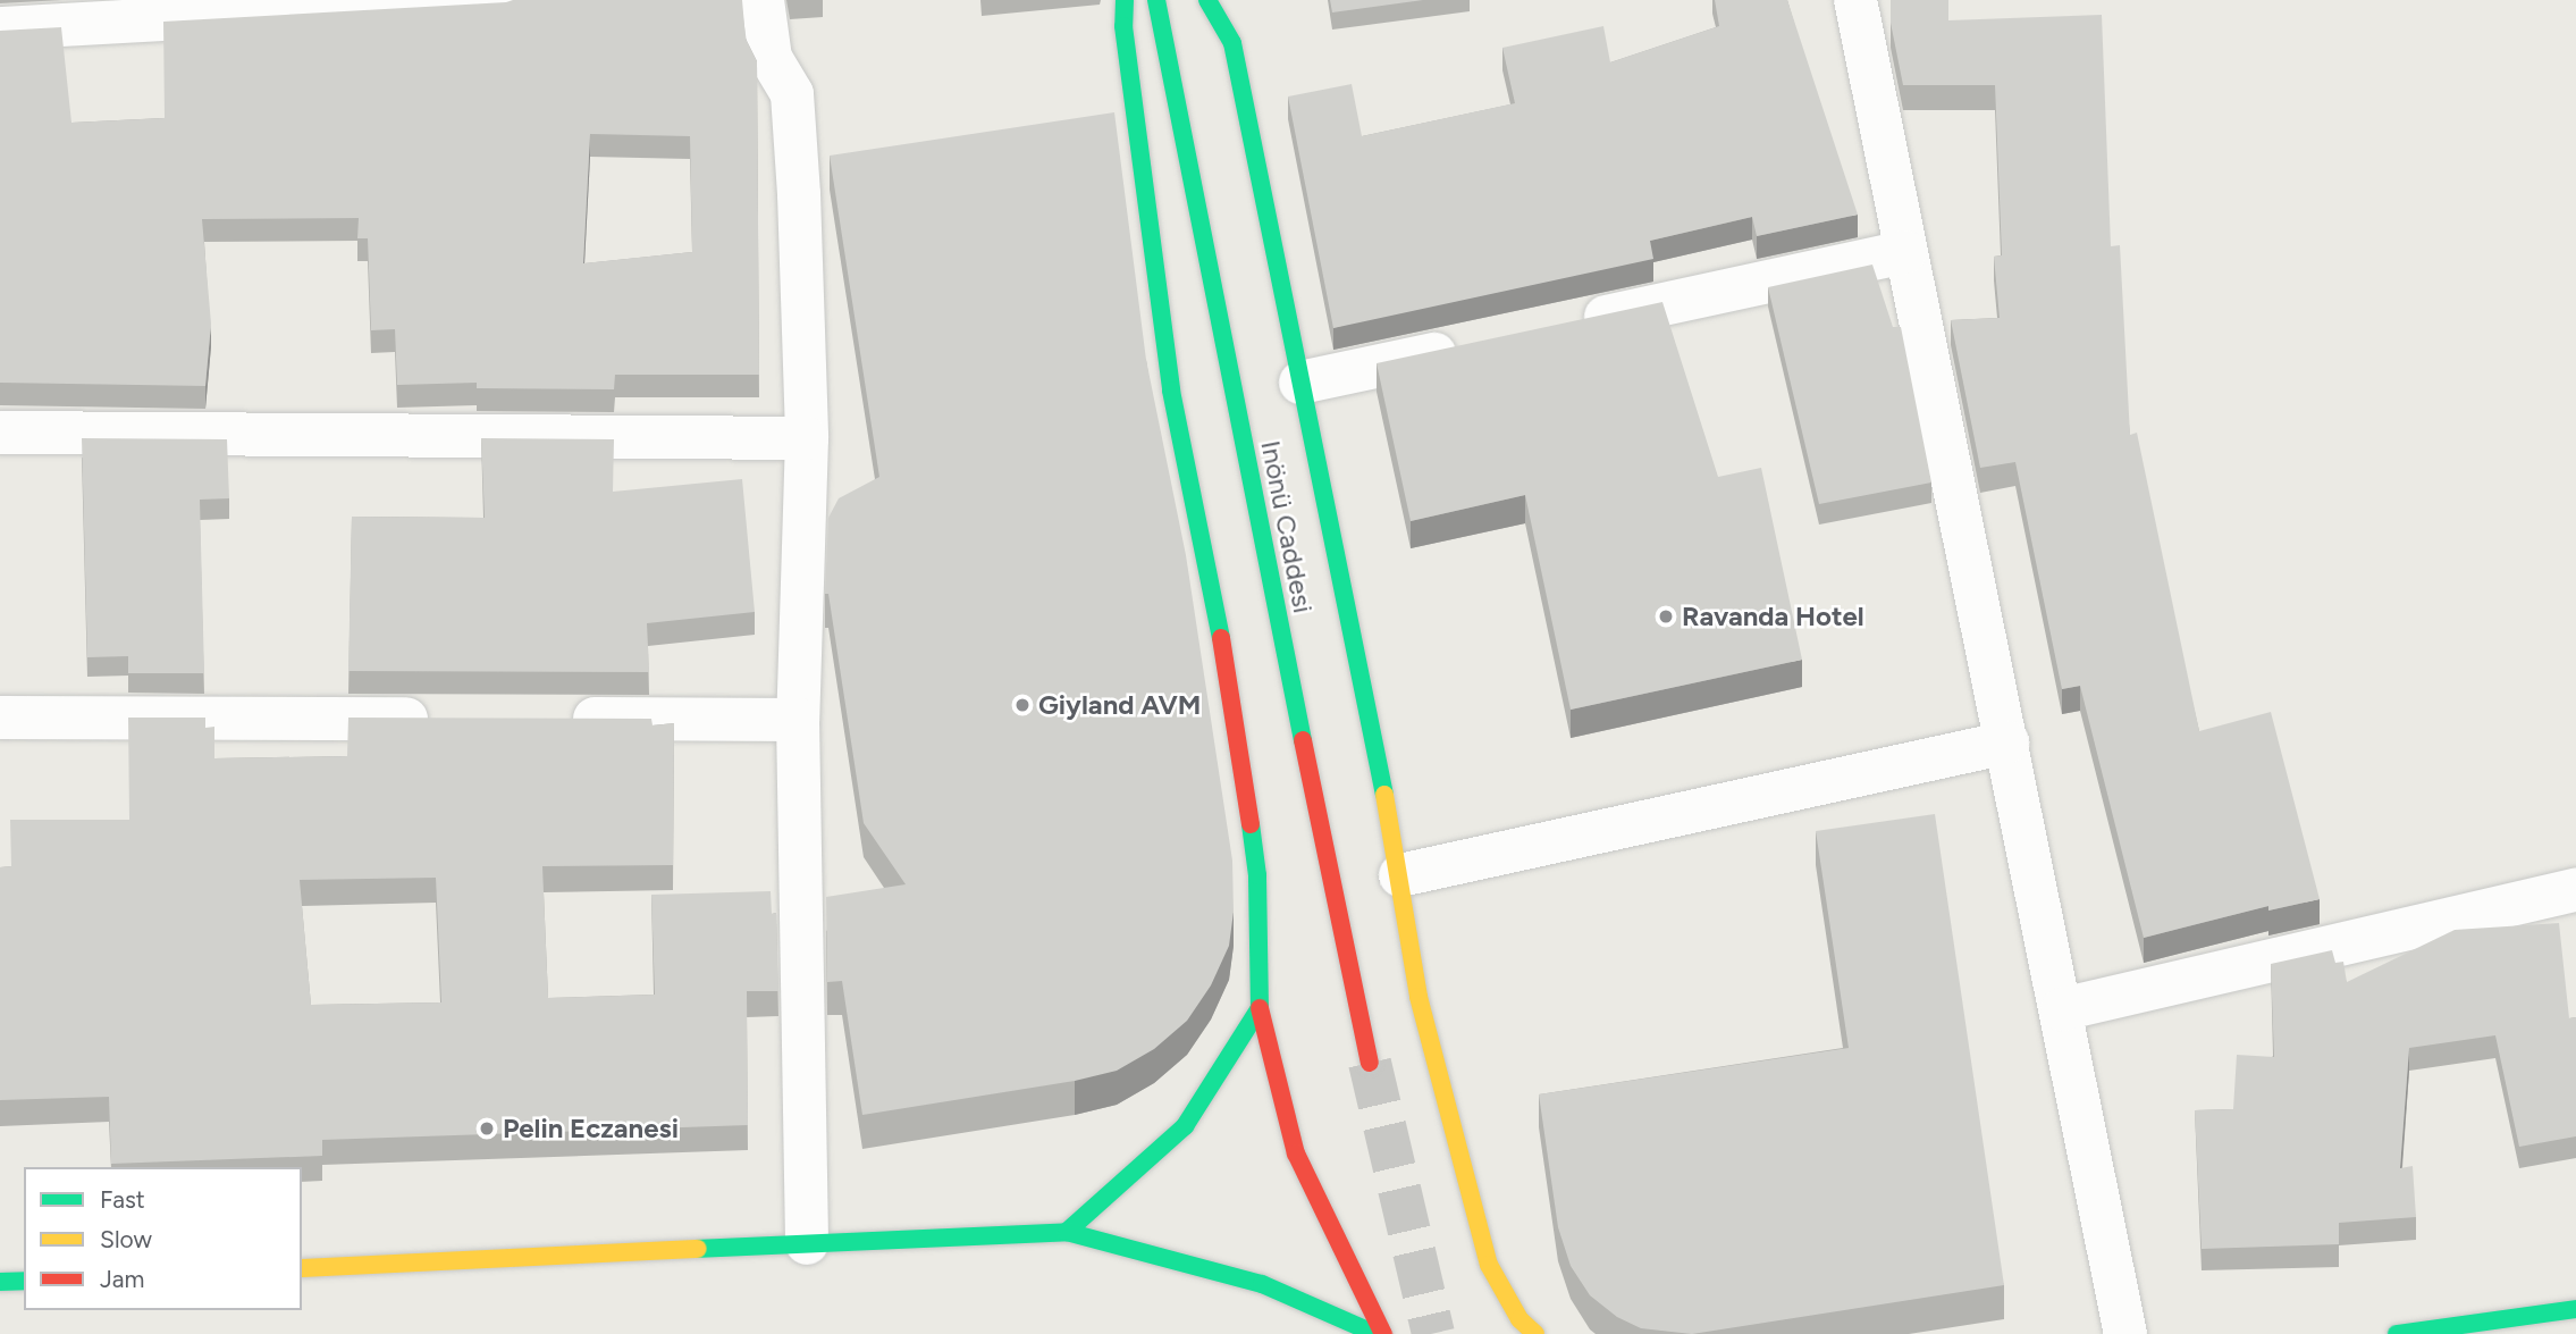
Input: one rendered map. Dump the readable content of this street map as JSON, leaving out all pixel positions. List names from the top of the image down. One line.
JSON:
{"streets":{"main road":["Inönü Caddesi"]},"places":["Ravanda Hotel","Giyland AVM","Pelin Eczanesi"],"legend":["Fast","Slow","Jam"]}
